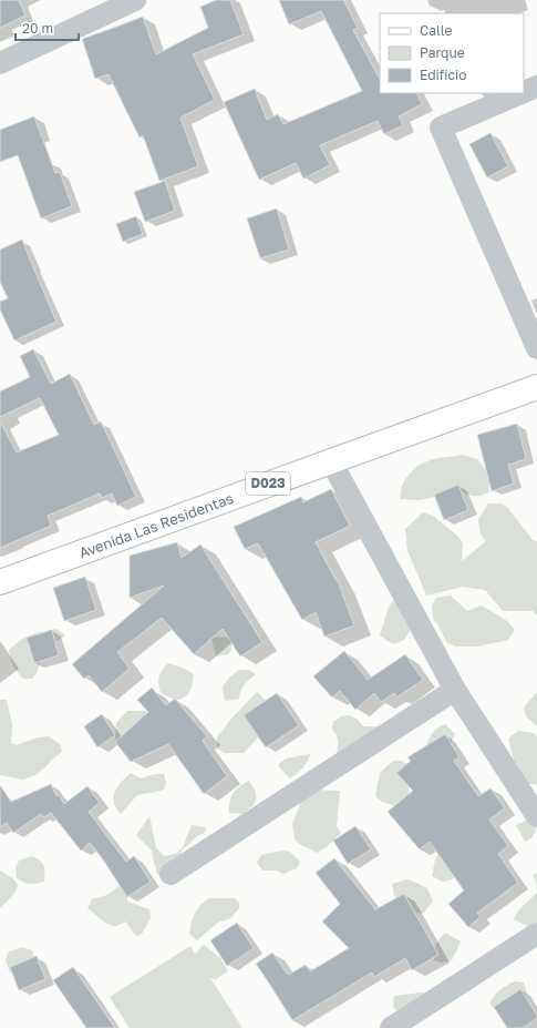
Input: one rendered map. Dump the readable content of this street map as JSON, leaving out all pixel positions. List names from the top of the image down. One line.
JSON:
{"streets":{"main road":["D023","Avenida Las Residentas"]},"legend":["Calle","Parque","Edificio"],"scale_bar":"20 m"}
